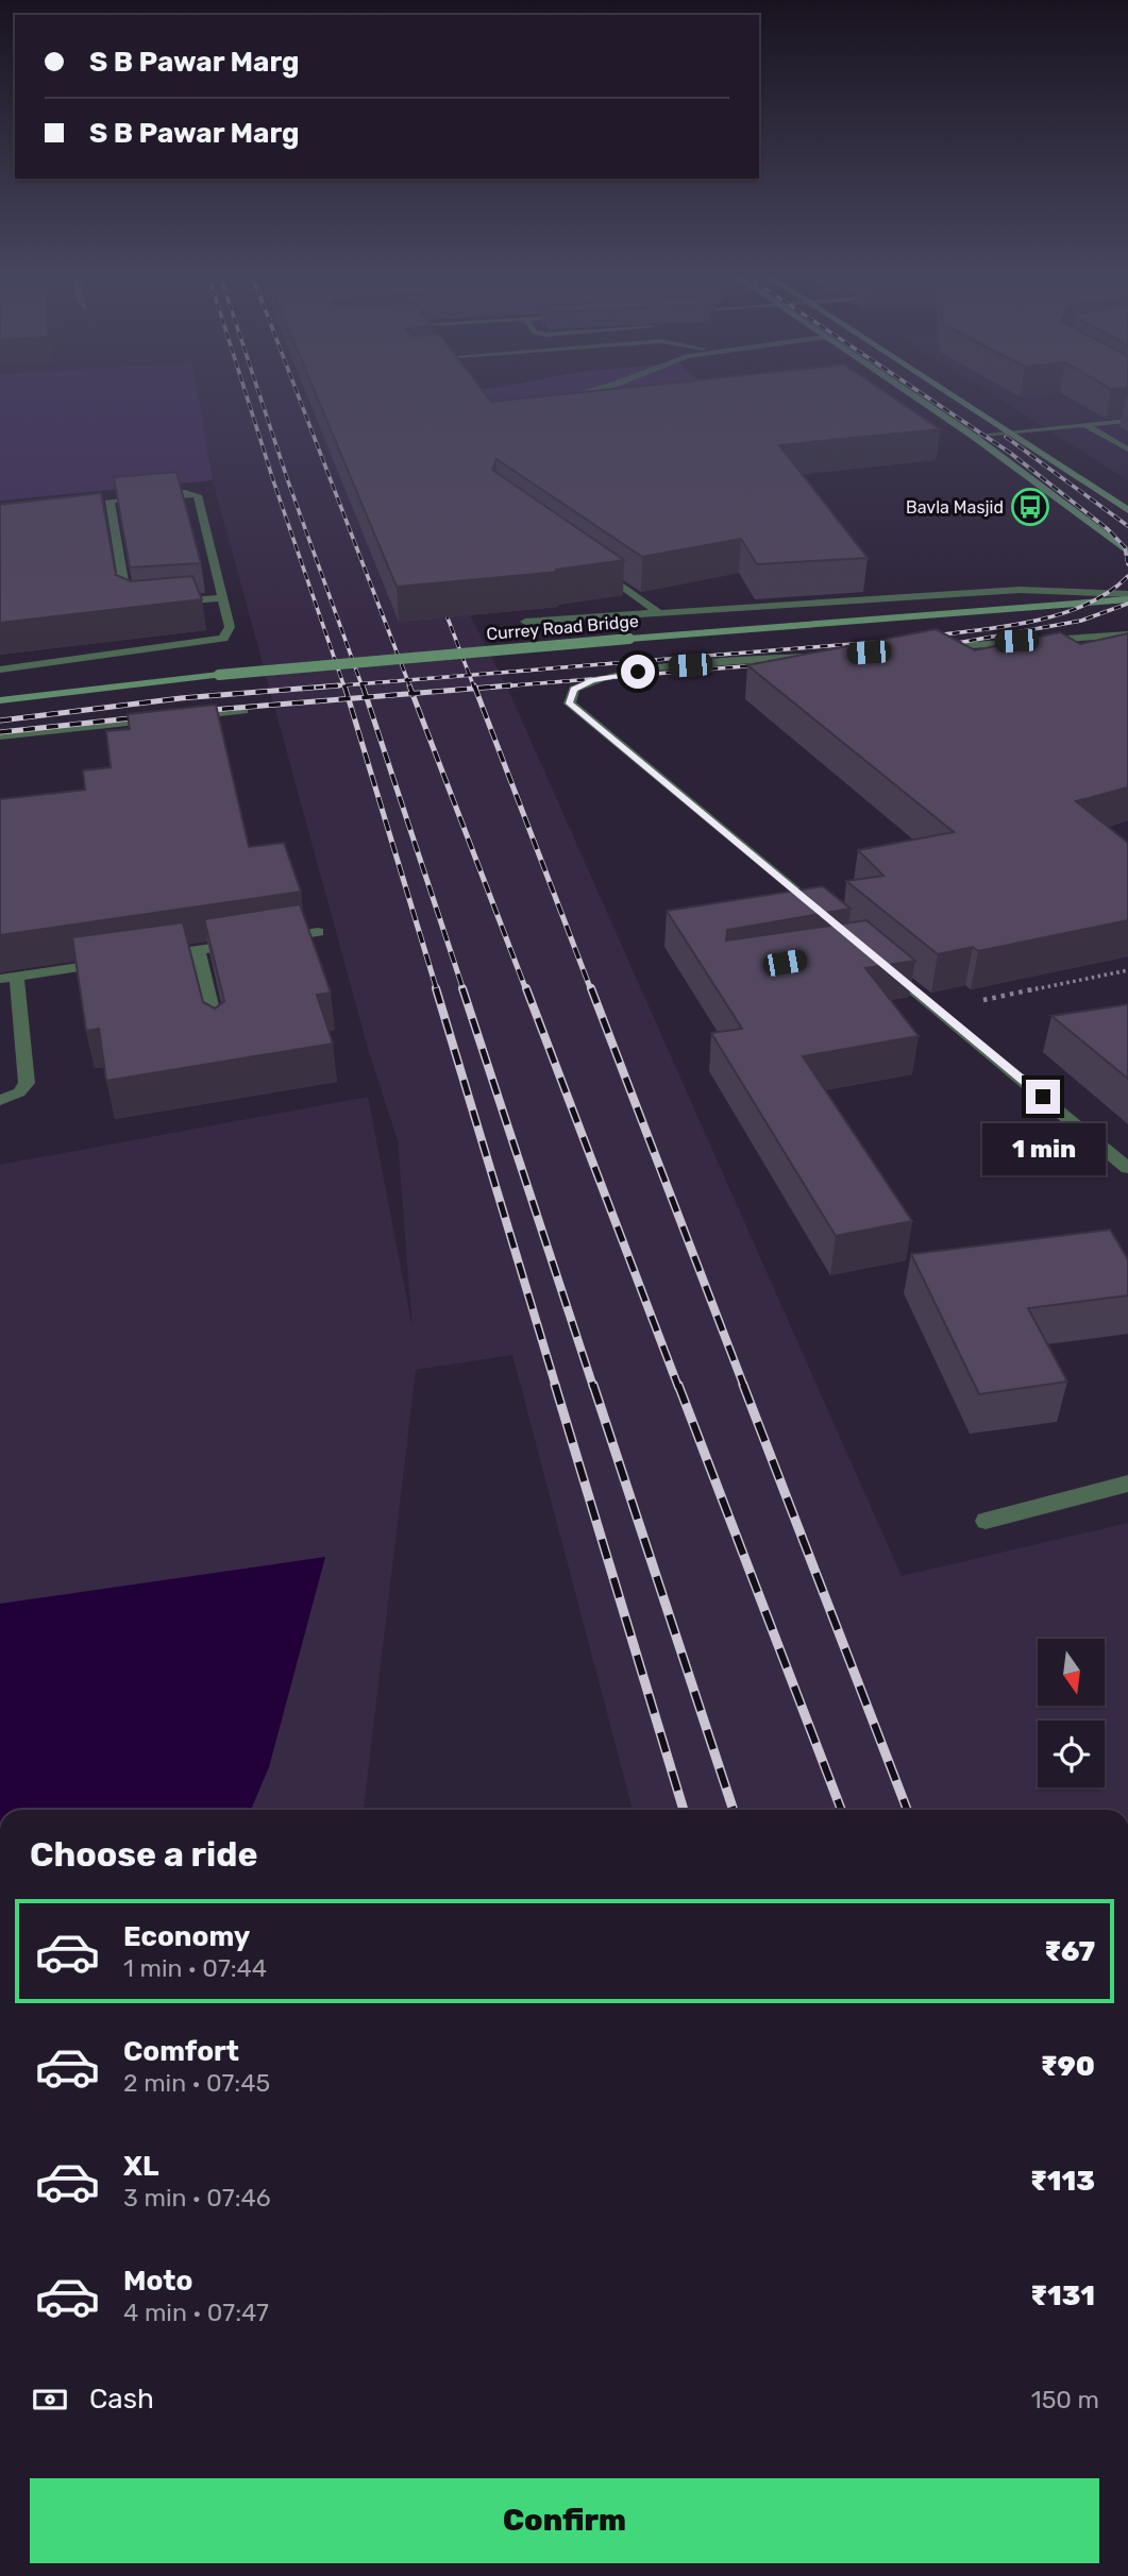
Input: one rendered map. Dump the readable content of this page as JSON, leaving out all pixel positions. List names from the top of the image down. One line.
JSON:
{"streets":{"main road":["Currey Road Bridge"]},"places":{"bus stop":["Bavla Masjid"]},"north":"bottom","page":{"banner":["S B Pawar Marg","S B Pawar Marg"],"bubble":"1 min","heading":"Choose a ride","list":[{"name":"Economy","note":"1 min · 07:44","value":"₹67"},{"name":"Comfort","note":"2 min · 07:45","value":"₹90"},{"name":"XL","note":"3 min · 07:46","value":"₹113"},{"name":"Moto","note":"4 min · 07:47","value":"₹131"}],"pay":["Cash","150 m"],"buttons":"Confirm"}}
